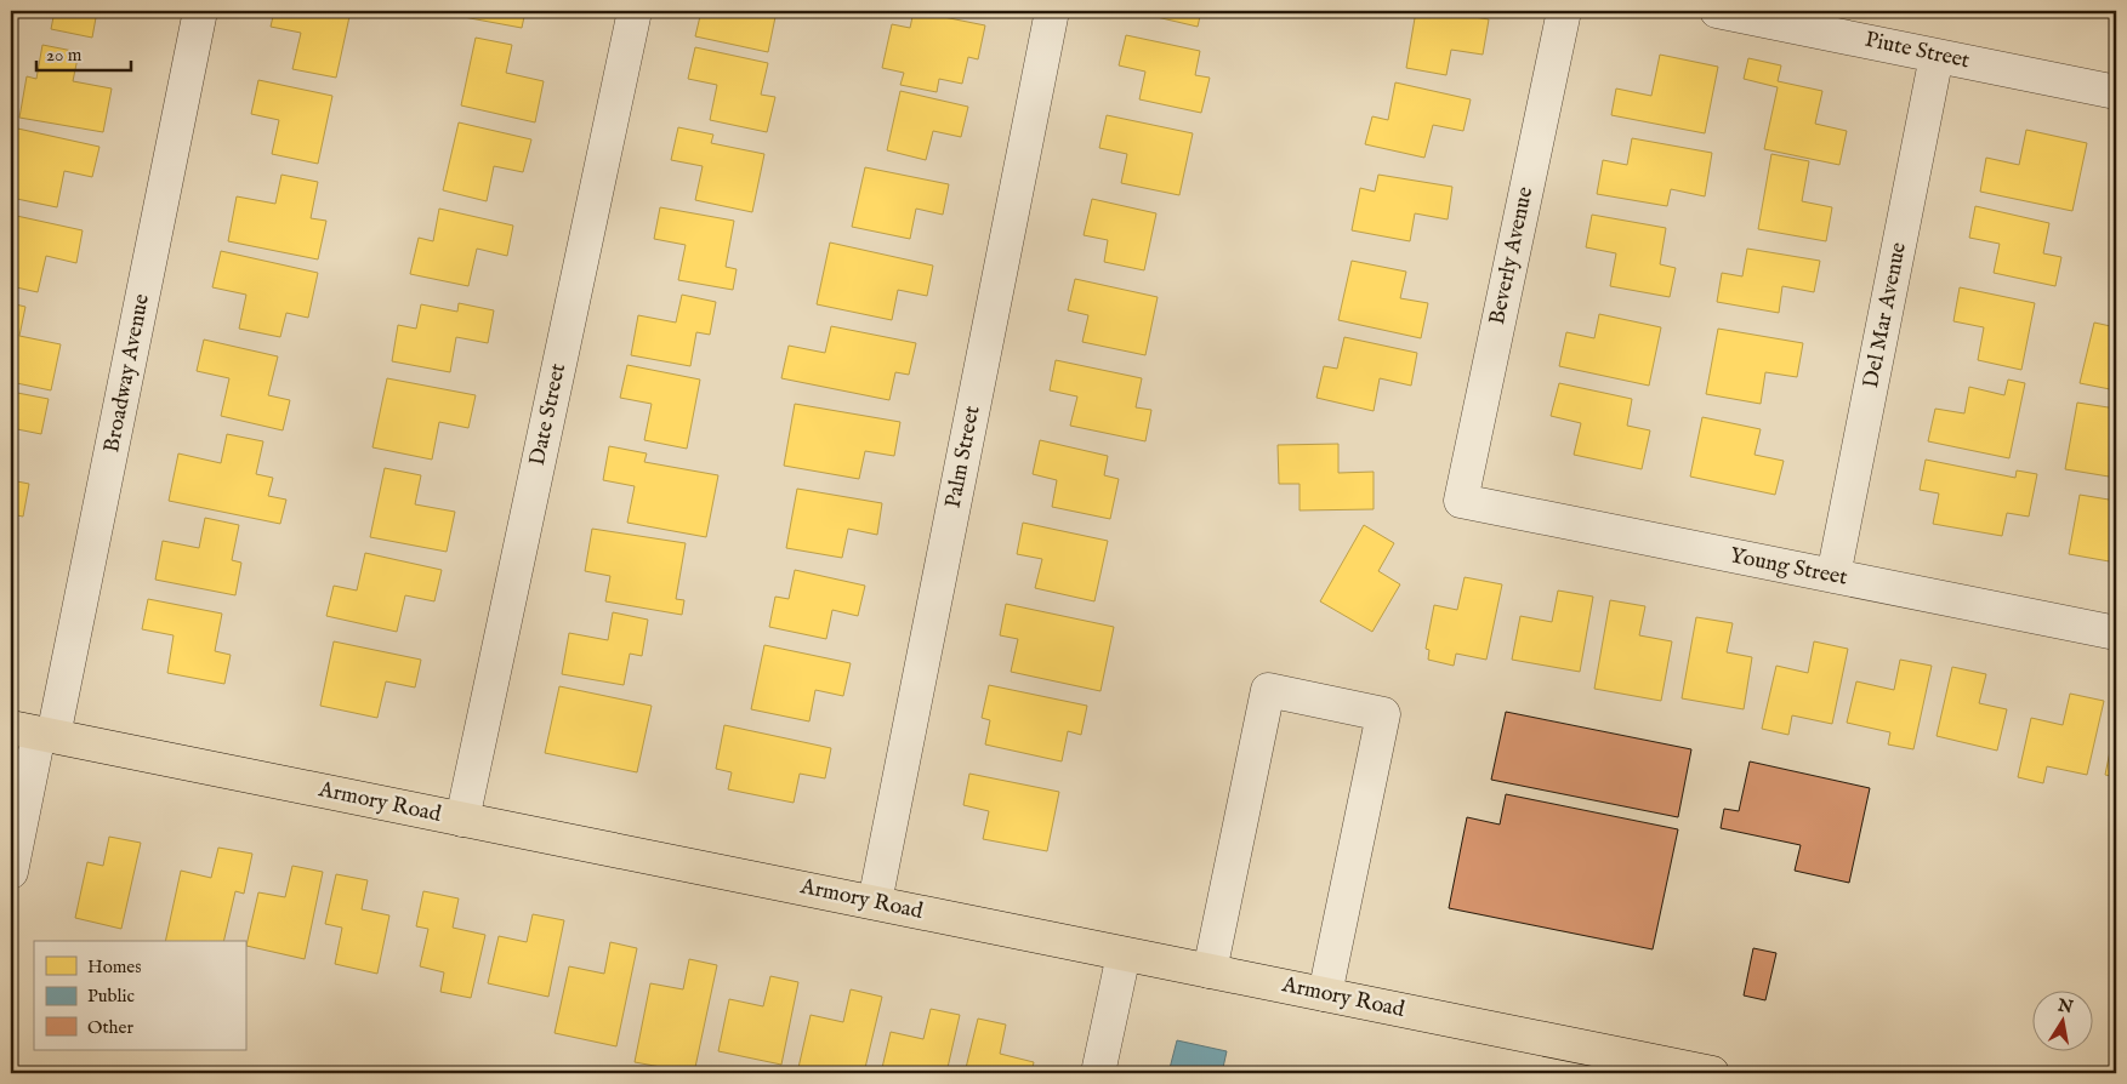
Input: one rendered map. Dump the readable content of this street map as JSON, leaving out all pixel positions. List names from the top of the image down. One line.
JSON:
{"streets":{"main road":["Armory Road"],"street":["Piute Street","Beverly Avenue","Del Mar Avenue","Broadway Avenue","Date Street","Palm Street","Young Street"]},"crossings":[["Piute Street","Del Mar Avenue"],["Beverly Avenue","Young Street"],["Del Mar Avenue","Young Street"],["Broadway Avenue","Armory Road"],["Date Street","Armory Road"],["Palm Street","Armory Road"]],"legend":["Homes","Public","Other"],"scale_bar":"20 m","north":"top"}
